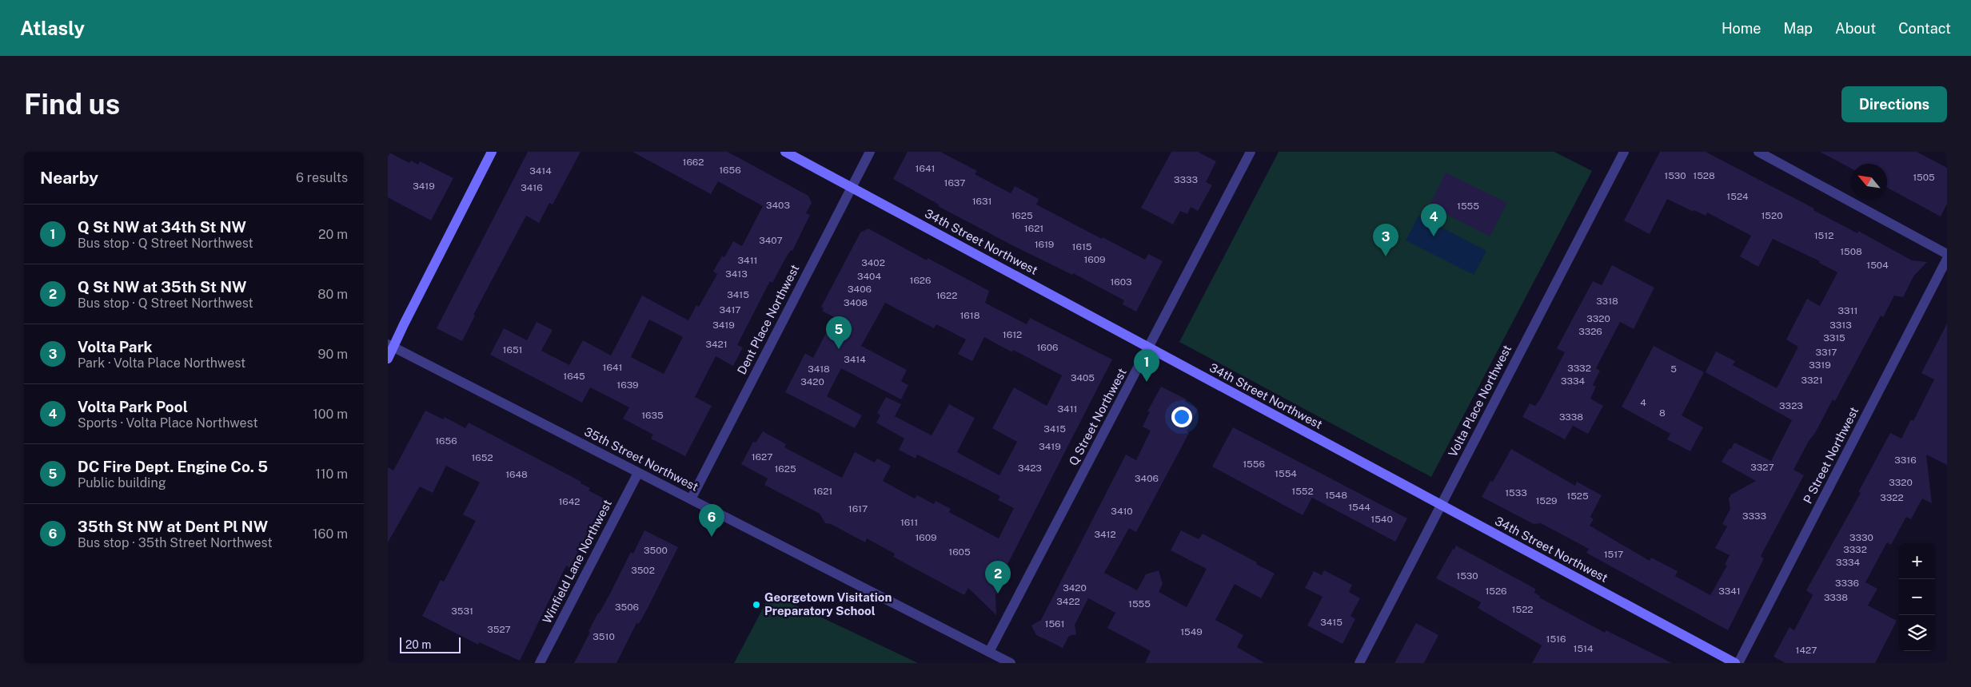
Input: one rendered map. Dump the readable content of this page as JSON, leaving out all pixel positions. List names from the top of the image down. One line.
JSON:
{"streets":{"street":["34th Street Northwest","Dent Place Northwest","Volta Place Northwest","Q Street Northwest","P Street Northwest","35th Street Northwest","Winfield Lane Northwest"]},"crossings":[["34th Street Northwest","Dent Place Northwest"],["34th Street Northwest","Volta Place Northwest"],["34th Street Northwest","Q Street Northwest"],["Dent Place Northwest","35th Street Northwest"],["Q Street Northwest","35th Street Northwest"],["35th Street Northwest","Winfield Lane Northwest"]],"places":["Georgetown Visitation Preparatory School"],"house_numbers":["1662","1641","1656","3414","1530","1528","1505","3333","1637","3419","3416","1524","1631","3403","1555","1625","1520","1621","1512","3407","1619","1615","1508","1609","3411","3402","1504","3413","3404","1626","1603","3406","3415","1622","3318","3408","3417","3311","1618","3320","3419","3313","3326","1612","3315","3421","1606","1651","3317","3414","3319","1641","3332","3418","5","1645","3405","3321","3334","3420","1639","4","3323","3411","8","1635","3338","3415","1656","3419","1627","1652","3316","1556","3327","3423","1625","1554","1648","3406","3320","1621","1552","1533","1548","1525","3322","1529","1642","1544","1617","3410","3333","1540","1611","3412","1609","3330","3332","3500","1605","1517","3334","3502","1530","3336","3420","1526","3341","3338","3422","1555","3506","1522","3531","3415","1561","3527","1549","3510","1516","1514","1427"],"scale_bar":"20 m","north":"top left","page":{"header":"Atlasly","nav":["Home","Map","About","Contact"],"buttons":"Directions","title":"Find us","heading":["Nearby","6 results"],"list":[{"mark":"1","name":"Q St NW at 34th St NW","note":"Bus stop · Q Street Northwest","value":"20 m"},{"mark":"2","name":"Q St NW at 35th St NW","note":"Bus stop · Q Street Northwest","value":"80 m"},{"mark":"3","name":"Volta Park","note":"Park · Volta Place Northwest","value":"90 m"},{"mark":"4","name":"Volta Park Pool","note":"Sports · Volta Place Northwest","value":"100 m"},{"mark":"5","name":"DC Fire Dept. Engine Co. 5","note":"Public building","value":"110 m"},{"mark":"6","name":"35th St NW at Dent Pl NW","note":"Bus stop · 35th Street Northwest","value":"160 m"}],"pins":["4","3","5","1","6","2"],"map_buttons":["+","−"],"scale":"20 m"}}
